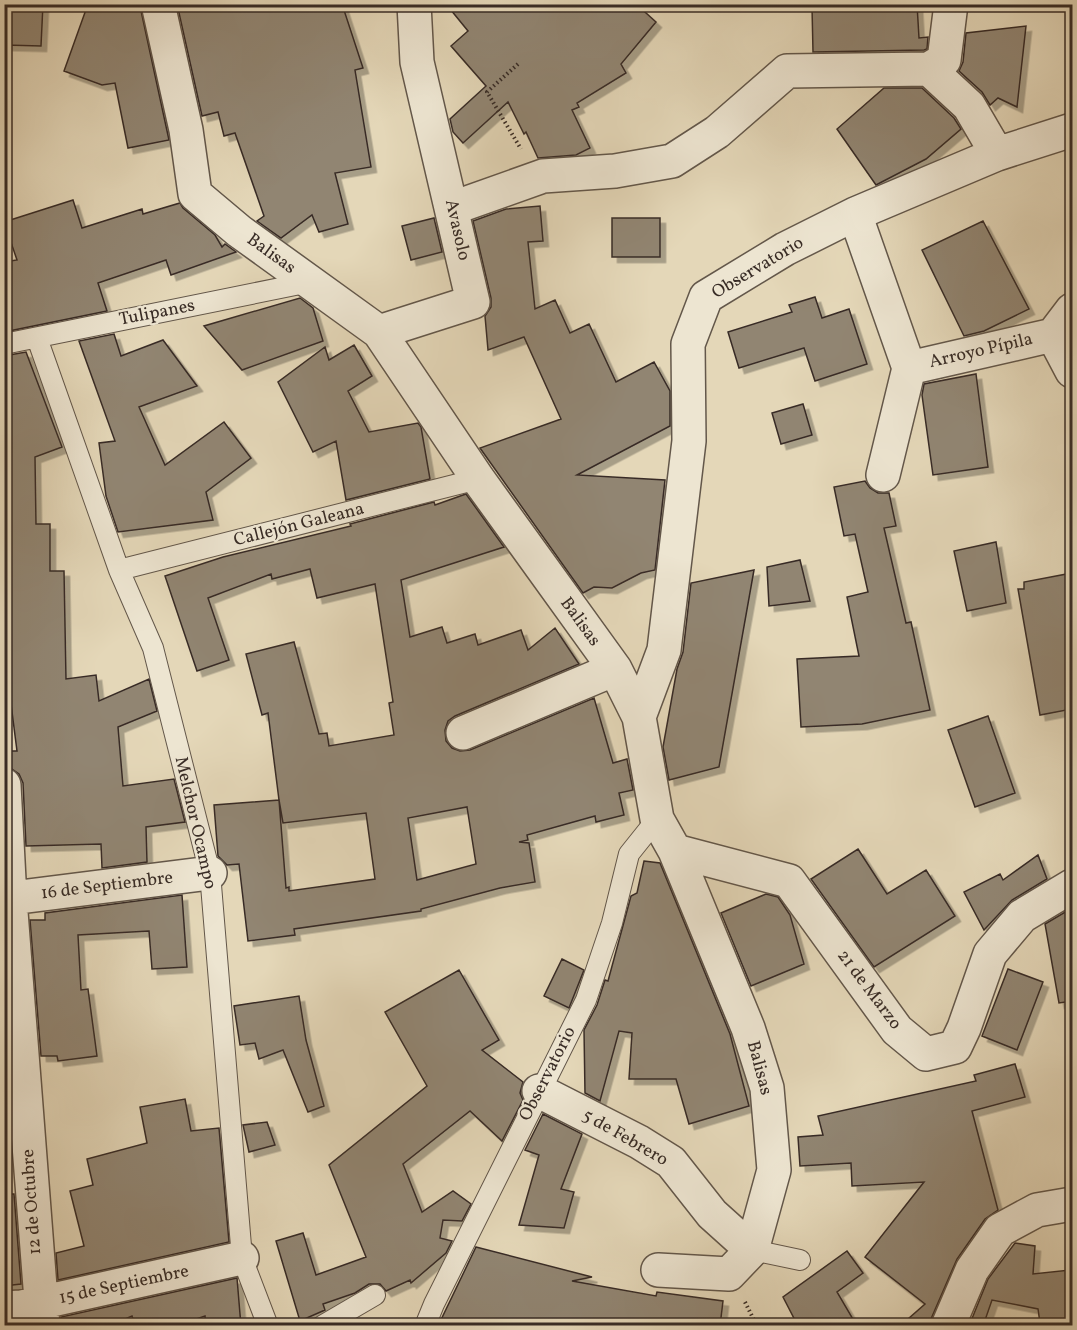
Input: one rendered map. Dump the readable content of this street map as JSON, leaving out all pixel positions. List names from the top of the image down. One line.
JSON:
{"streets":{"street":["Avasolo","Balisas","Observatorio","Arroyo Pípila","16 de Septiembre","21 de Marzo","5 de Febrero","12 de Octubre","15 de Septiembre"],"lane":["Tulipanes","Callejón Galeana","Melchor Ocampo"]},"crossings":[["Avasolo","Balisas"],["Balisas","Observatorio"],["Balisas","Tulipanes"],["Balisas","Callejón Galeana"],["Balisas","21 de Marzo"],["Balisas","5 de Febrero"],["Observatorio","5 de Febrero"],["Tulipanes","Melchor Ocampo"],["Callejón Galeana","Melchor Ocampo"],["Melchor Ocampo","16 de Septiembre"],["Melchor Ocampo","15 de Septiembre"],["16 de Septiembre","12 de Octubre"],["12 de Octubre","15 de Septiembre"]]}
